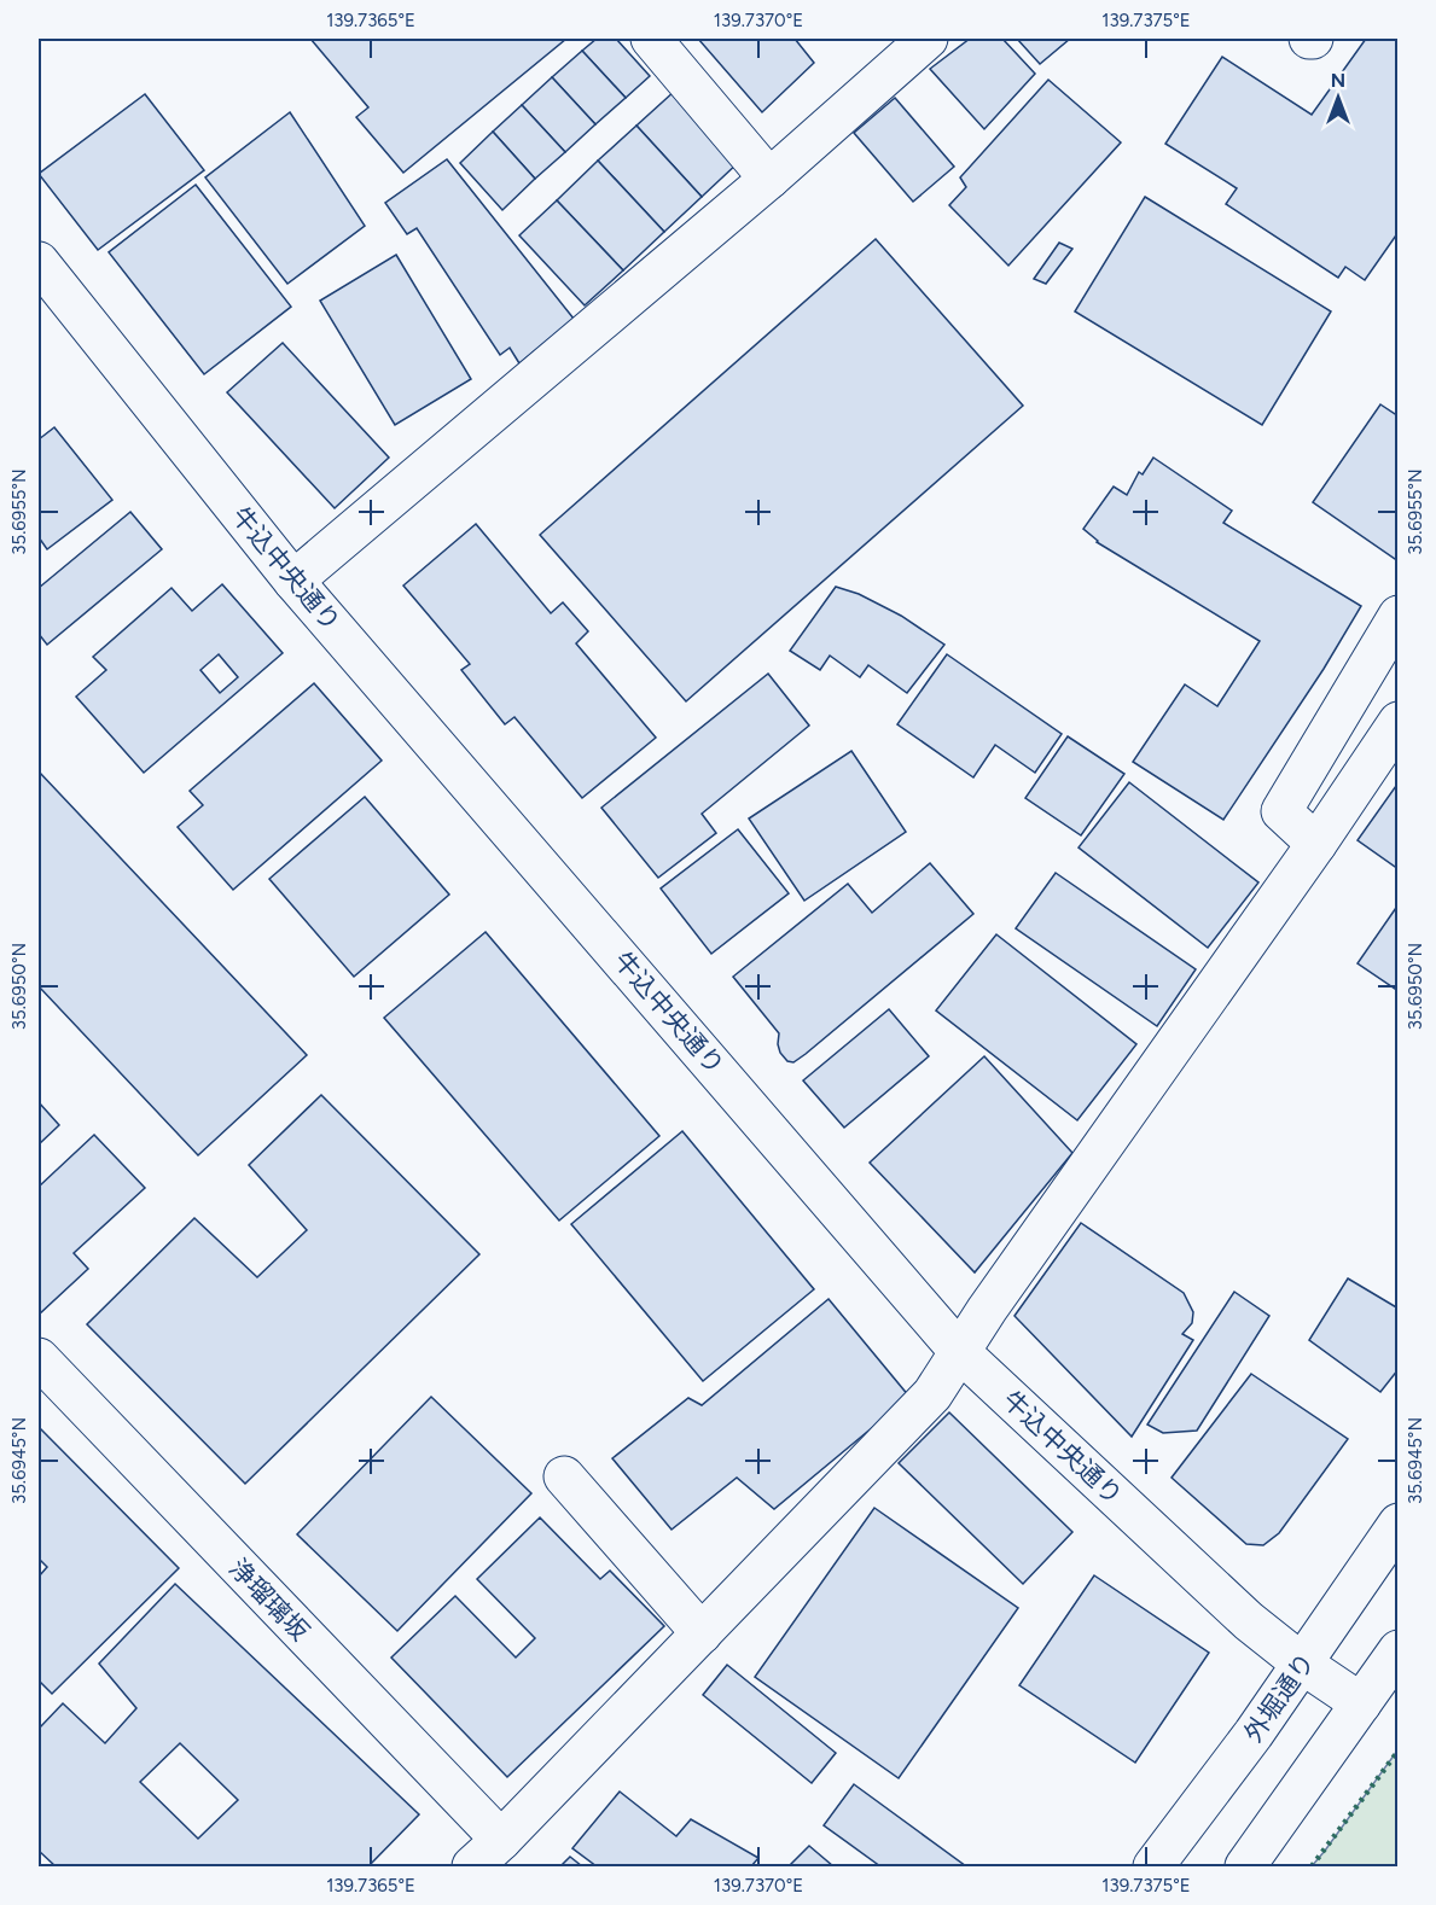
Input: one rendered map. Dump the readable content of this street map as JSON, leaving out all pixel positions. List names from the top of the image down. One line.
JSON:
{"streets":{"street":["牛込中央通り","浄瑠璃坂","外堀通り"]},"crossings":[["牛込中央通り","外堀通り"]],"north":"top","coordinates":["139.7365°E","139.7370°E","139.7375°E","35.6955°N","35.6950°N","35.6945°N"]}
